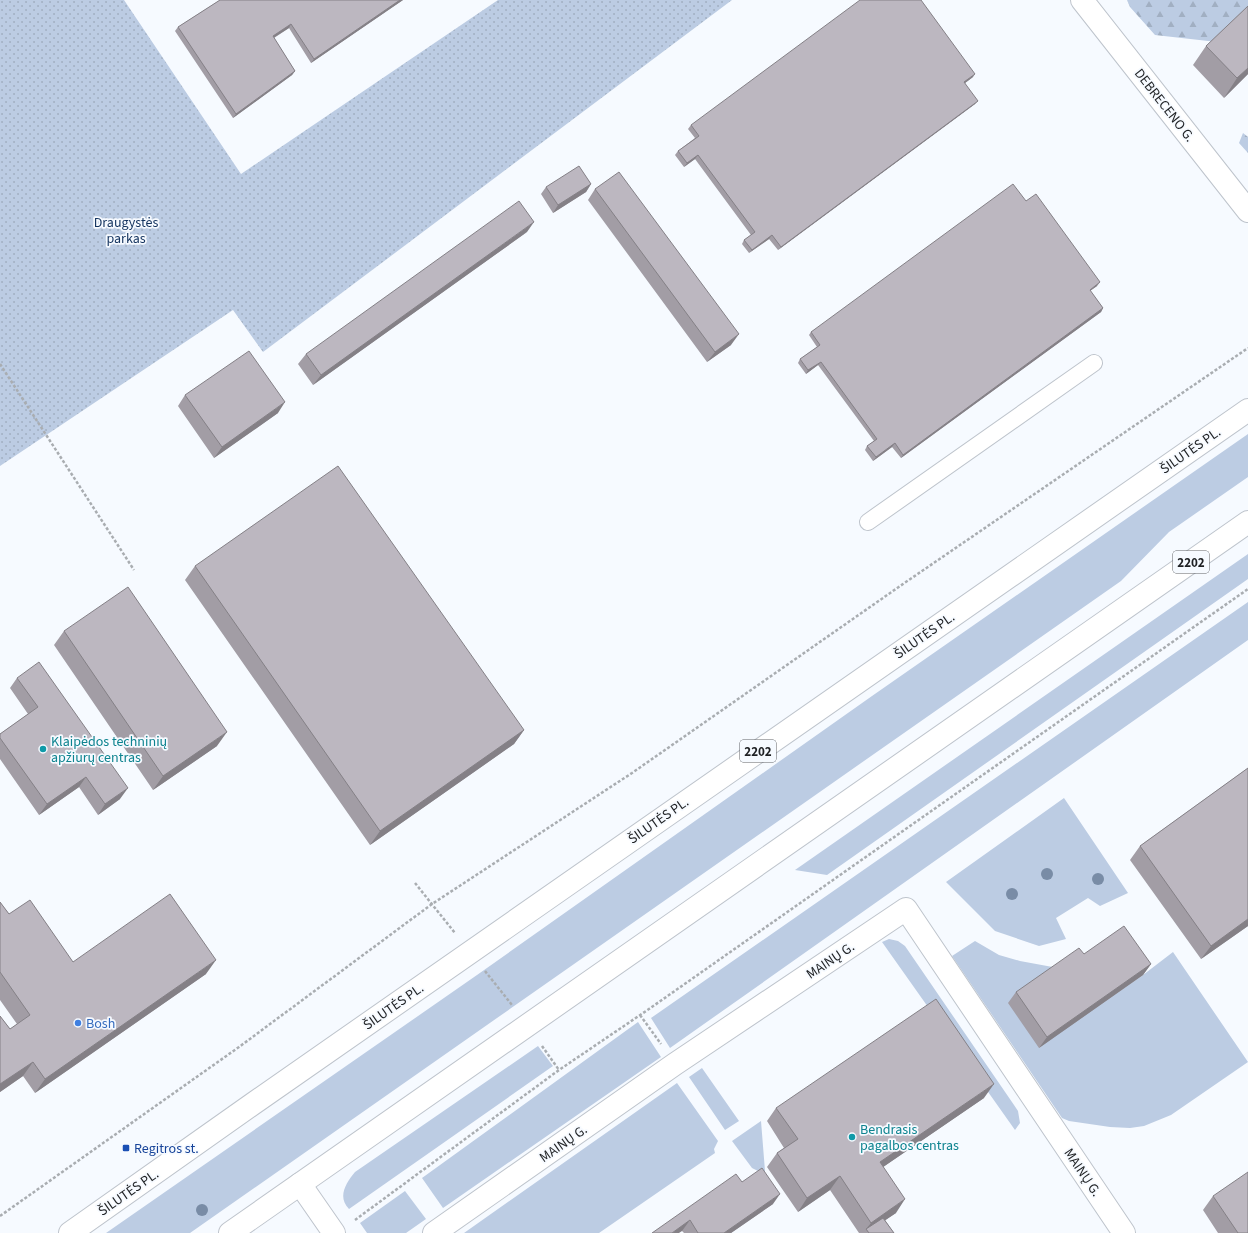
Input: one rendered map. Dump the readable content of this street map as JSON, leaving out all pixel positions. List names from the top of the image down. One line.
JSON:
{"streets":{"main road":["DEBRECENO G.","ŠILUTĖS PL.","2202","MAINŲ G."]},"parks":["Draugystės parkas"],"places":{"other":["Klaipėdos techninių apžiurų centras","Bosh","Bendrasis pagalbos centras"],"transit":["Regitros st."]}}
